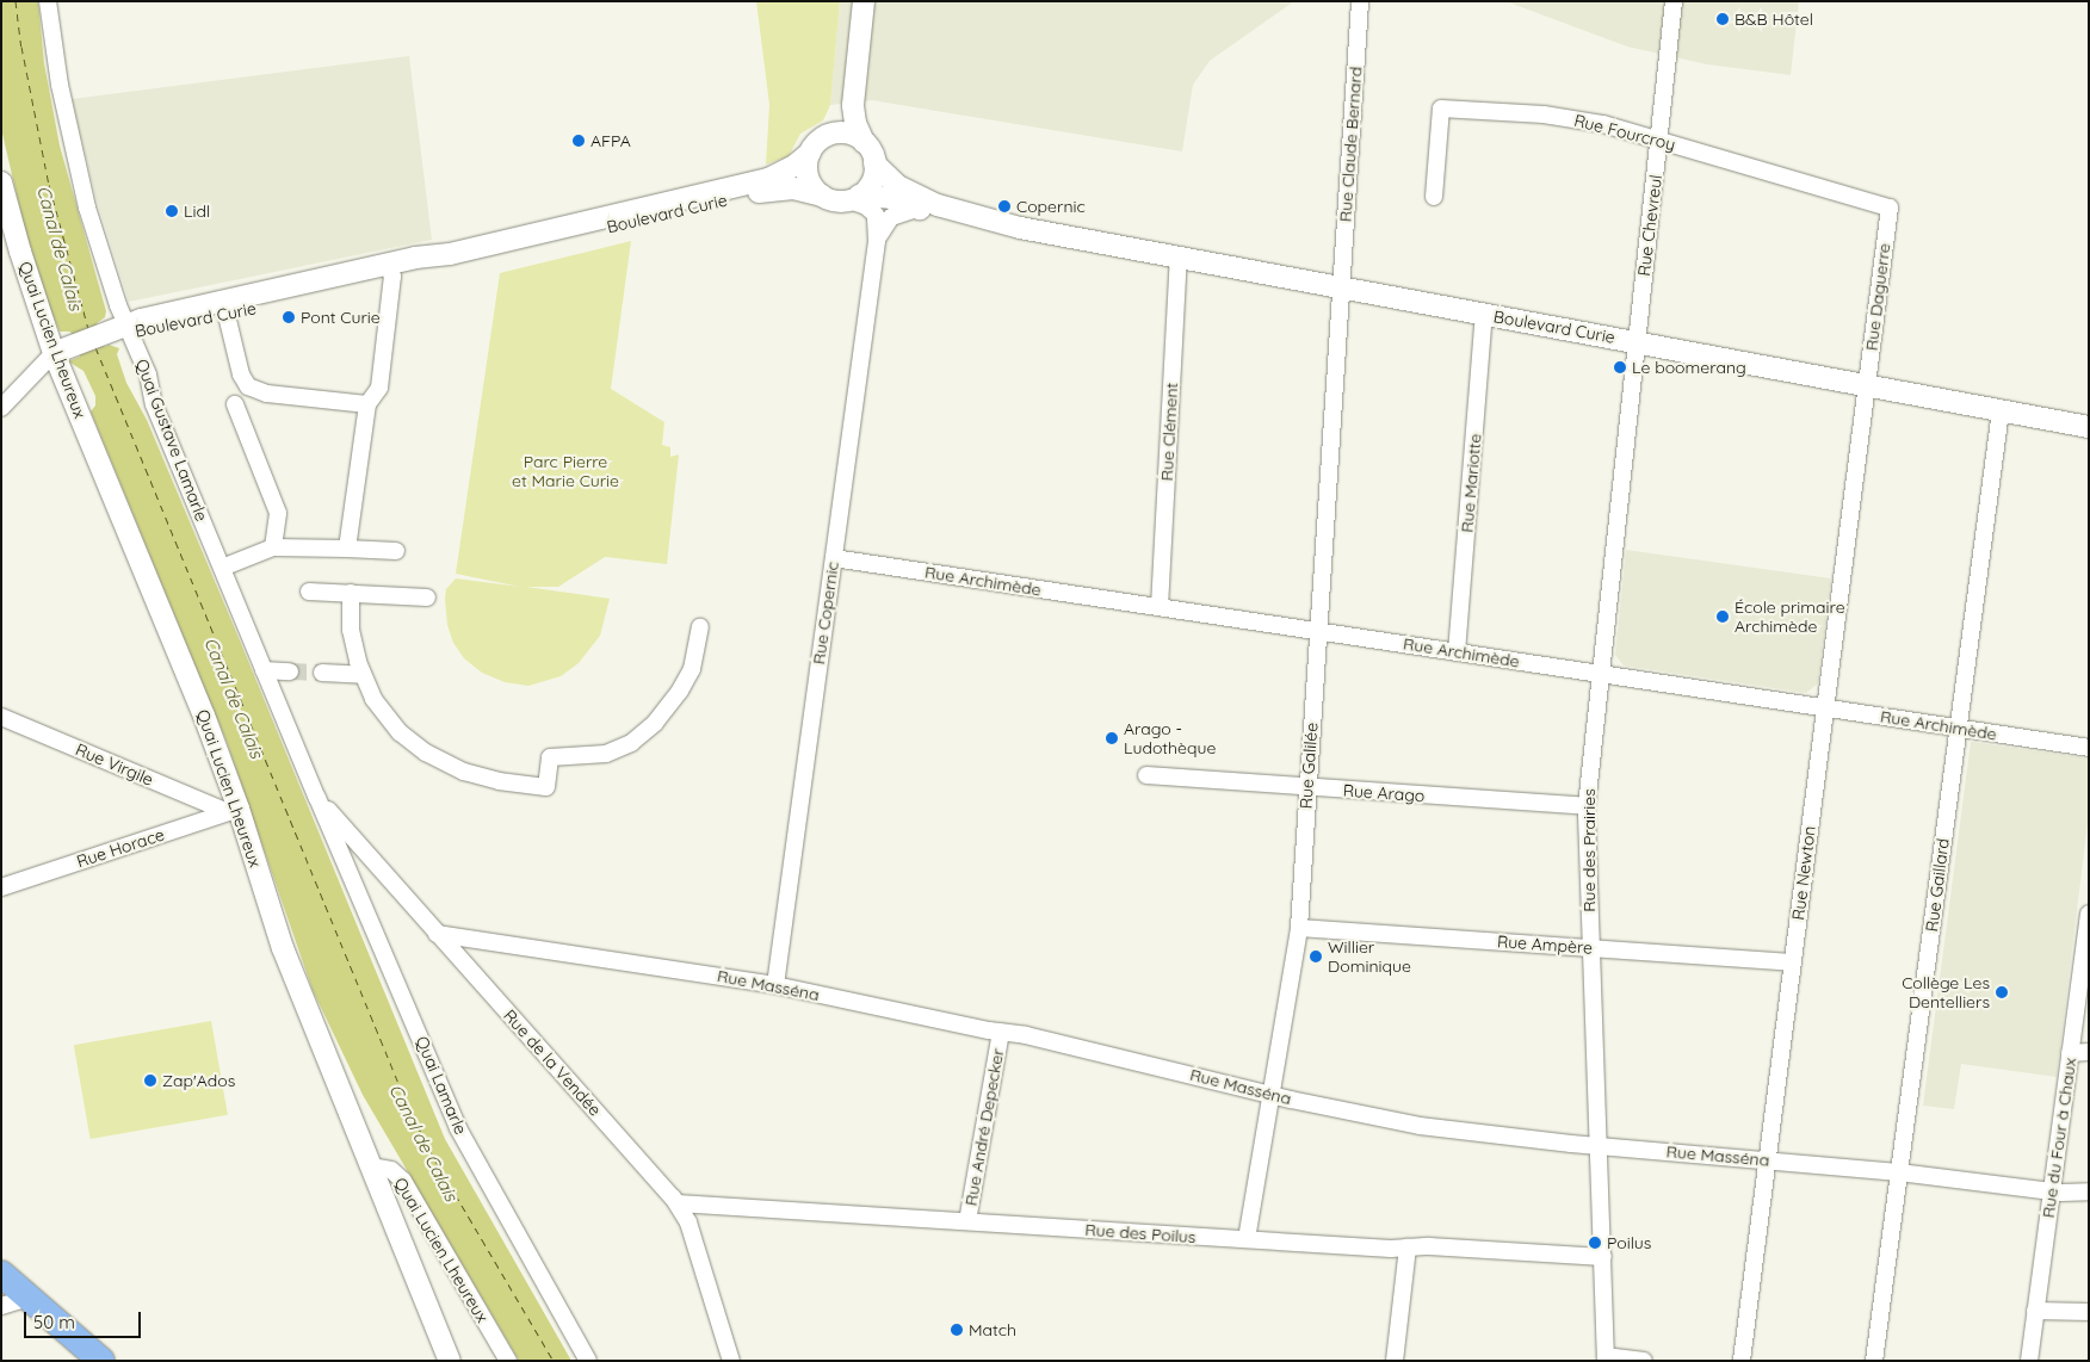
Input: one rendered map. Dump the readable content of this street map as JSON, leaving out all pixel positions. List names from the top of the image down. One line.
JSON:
{"streets":{"street":["Rue Fourcroy","Rue Claude Bernard","Boulevard Curie","Rue Chevreul","Rue Daguerre","Quai Lucien Lheureux","Rue Clément","Quai Gustave Lamarle","Rue Mariotte","Rue Archimède","Rue Copernic","Rue Virgile","Rue Galilée","Rue Arago","Rue Horace","Rue des Prairies","Rue Newton","Rue Gaillard","Rue Ampère","Rue Masséna","Rue de la Vendée","Quai Lamarle","Rue André Depecker","Rue du Four à Chaux","Rue des Poilus"]},"crossings":[["Rue Fourcroy","Rue Chevreul"],["Rue Fourcroy","Rue Daguerre"],["Rue Claude Bernard","Boulevard Curie"],["Rue Claude Bernard","Rue Galilée"],["Boulevard Curie","Rue Chevreul"],["Boulevard Curie","Rue Daguerre"],["Boulevard Curie","Quai Lucien Lheureux"],["Boulevard Curie","Rue Clément"],["Boulevard Curie","Quai Gustave Lamarle"],["Boulevard Curie","Rue Mariotte"],["Boulevard Curie","Rue Copernic"],["Boulevard Curie","Rue Galilée"],["Boulevard Curie","Rue des Prairies"],["Boulevard Curie","Rue Newton"],["Boulevard Curie","Rue Gaillard"],["Rue Chevreul","Rue des Prairies"],["Rue Daguerre","Rue Newton"],["Quai Lucien Lheureux","Rue Virgile"],["Quai Lucien Lheureux","Rue Horace"],["Rue Clément","Rue Archimède"],["Quai Gustave Lamarle","Rue de la Vendée"],["Quai Gustave Lamarle","Quai Lamarle"],["Rue Mariotte","Rue Archimède"],["Rue Archimède","Rue Copernic"],["Rue Archimède","Rue Galilée"],["Rue Archimède","Rue des Prairies"],["Rue Archimède","Rue Newton"],["Rue Archimède","Rue Gaillard"],["Rue Copernic","Rue Masséna"],["Rue Virgile","Rue Horace"],["Rue Galilée","Rue Arago"],["Rue Galilée","Rue Ampère"],["Rue Galilée","Rue Masséna"],["Rue Galilée","Rue des Poilus"],["Rue Arago","Rue des Prairies"],["Rue des Prairies","Rue Ampère"],["Rue des Prairies","Rue Masséna"],["Rue des Prairies","Rue des Poilus"],["Rue Newton","Rue Ampère"],["Rue Newton","Rue Masséna"],["Rue Gaillard","Rue Masséna"],["Rue Masséna","Rue de la Vendée"],["Rue Masséna","Rue André Depecker"],["Rue Masséna","Rue du Four à Chaux"],["Rue de la Vendée","Quai Lamarle"],["Rue de la Vendée","Rue des Poilus"],["Rue André Depecker","Rue des Poilus"]],"water":["Canal de Calais"],"parks":["Parc Pierre et Marie Curie"],"places":["B&B Hôtel","AFPA","Copernic","Lidl","Pont Curie","Le boomerang","École primaire Archimède","Arago - Ludothèque","Willier Dominique","Collège Les Dentelliers","Zap'Ados","Poilus","Match"],"scale_bar":"50 m"}
